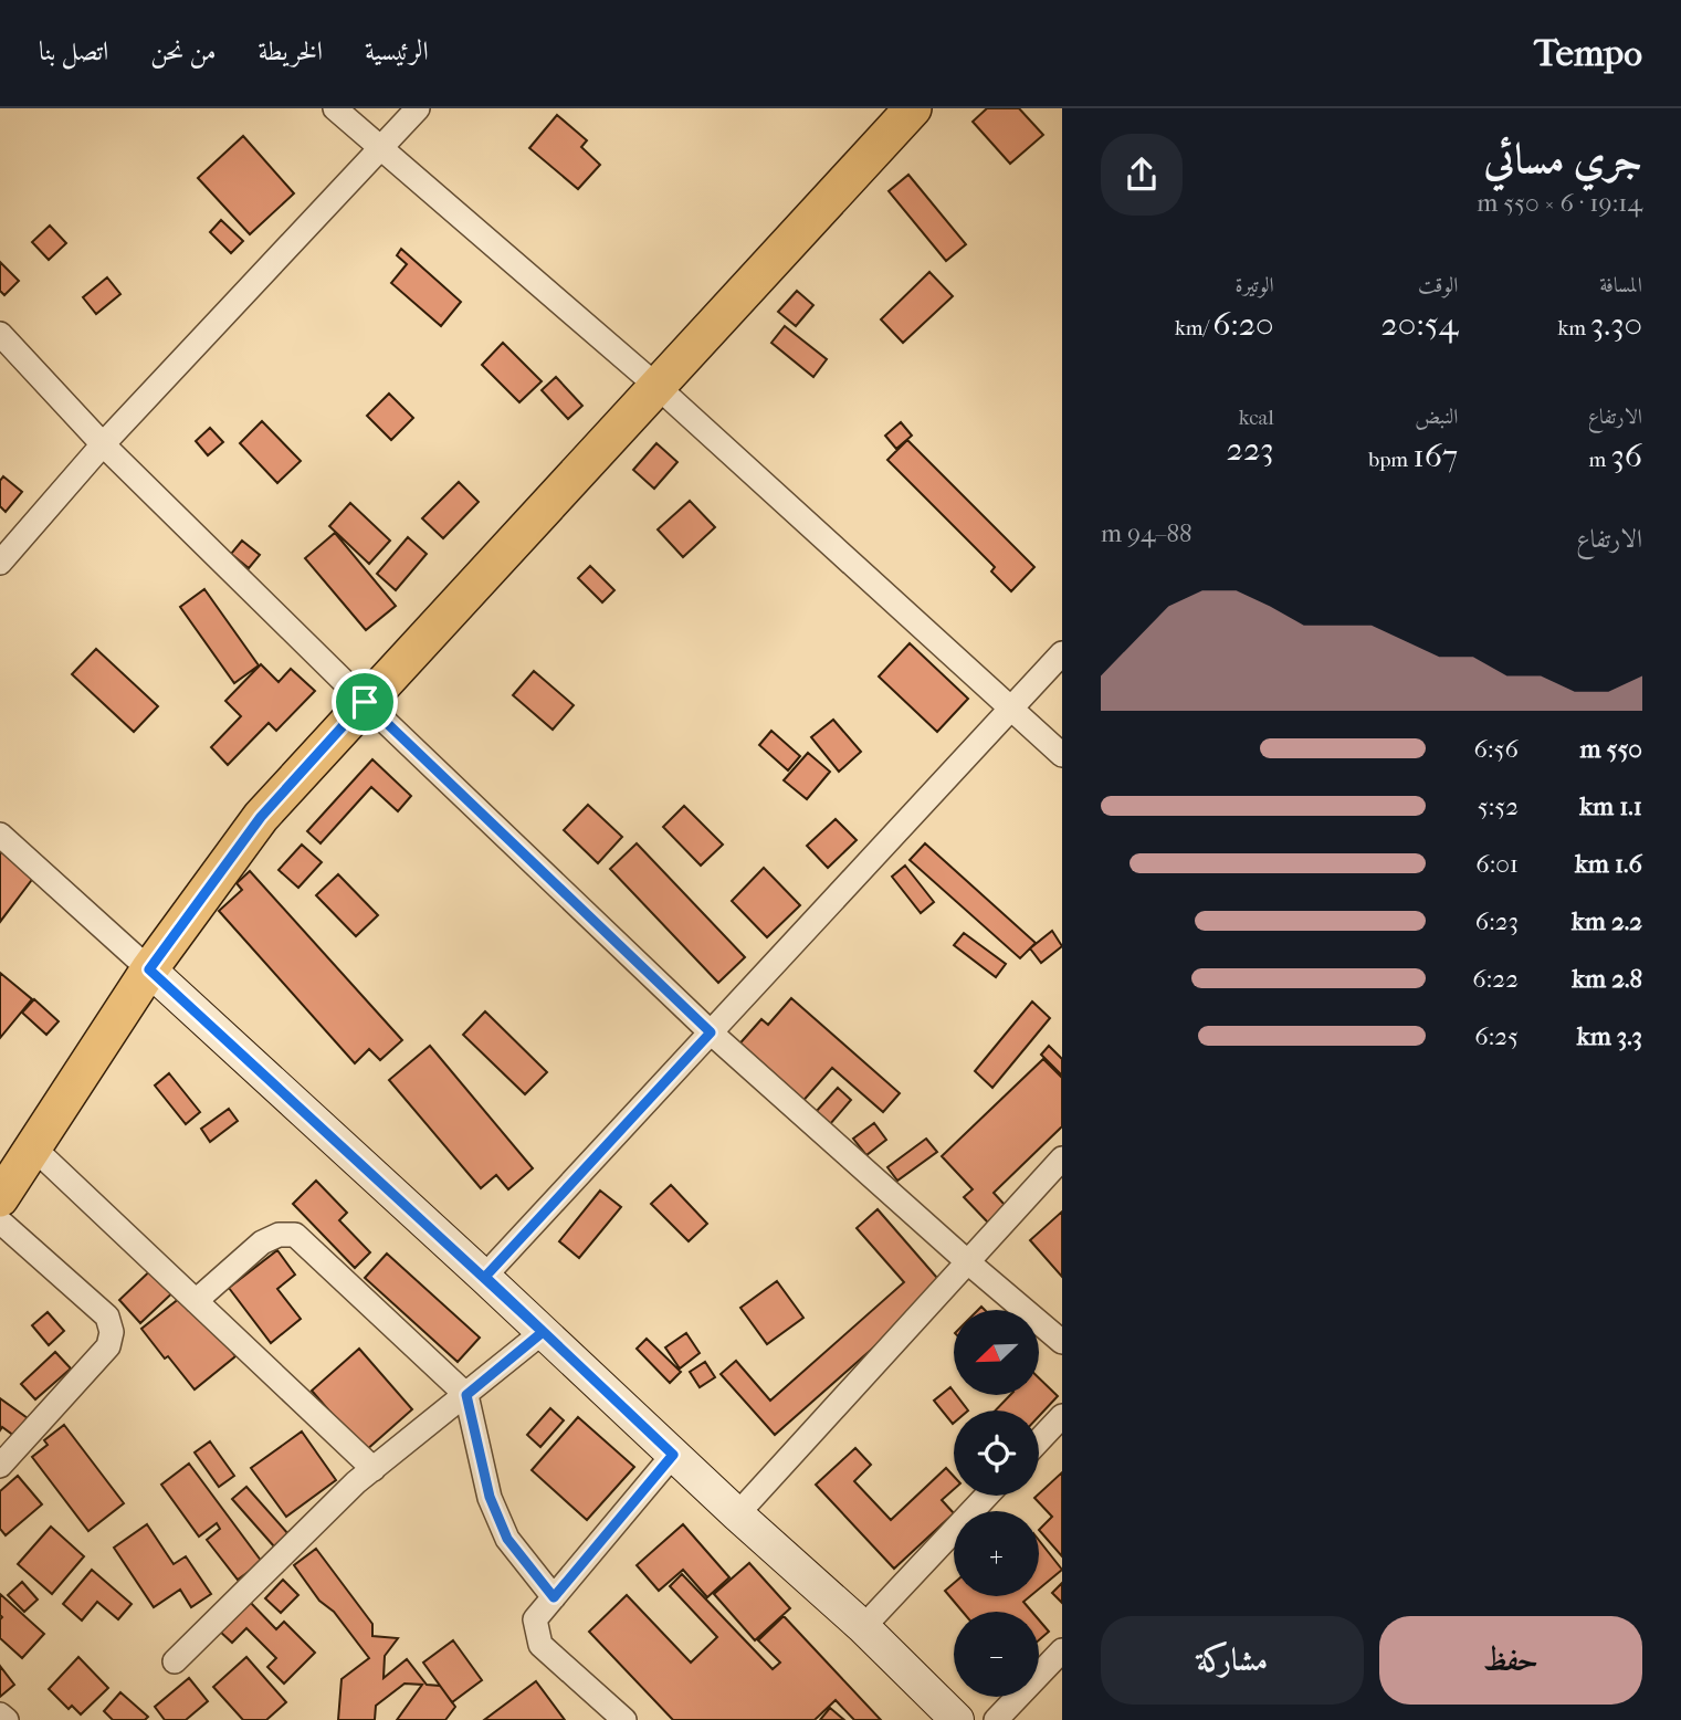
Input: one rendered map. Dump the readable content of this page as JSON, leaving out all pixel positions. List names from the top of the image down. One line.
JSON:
{"north":"bottom left","page":{"header":"Tempo","nav":["الرئيسية","الخريطة","من نحن","اتصل بنا"],"heading":["جري مسائي","19:14 · 6 × 550 m"],"stats":[["المسافة","3.30 km"],["الوقت","20:54"],["الوتيرة","6:20 /km"],["الارتفاع","36 m"],["النبض","167 bpm"],["kcal","223"]],"chart":["الارتفاع","88–94 m"],"list":[{"name":"550 m","note":"6:56"},{"name":"1.1 km","note":"5:52"},{"name":"1.6 km","note":"6:01"},{"name":"2.2 km","note":"6:23"},{"name":"2.8 km","note":"6:22"},{"name":"3.3 km","note":"6:25"}],"map_buttons":["+","−"],"buttons":["حفظ","مشاركة"]}}
